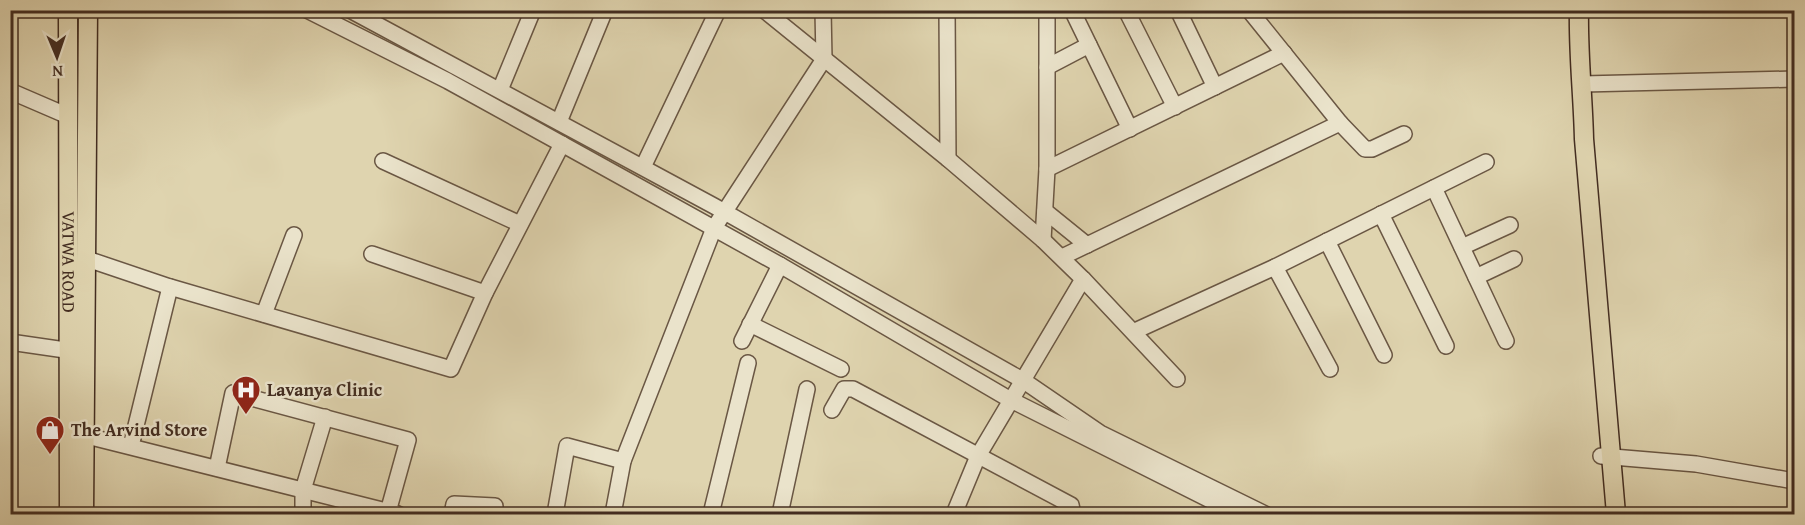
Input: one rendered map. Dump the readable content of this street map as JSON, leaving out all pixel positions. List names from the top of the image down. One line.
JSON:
{"streets":{"main road":["VATWA ROAD"]},"places":{"hospital":["Lavanya Clinic"],"shop":["The Arvind Store"]},"north":"bottom"}
